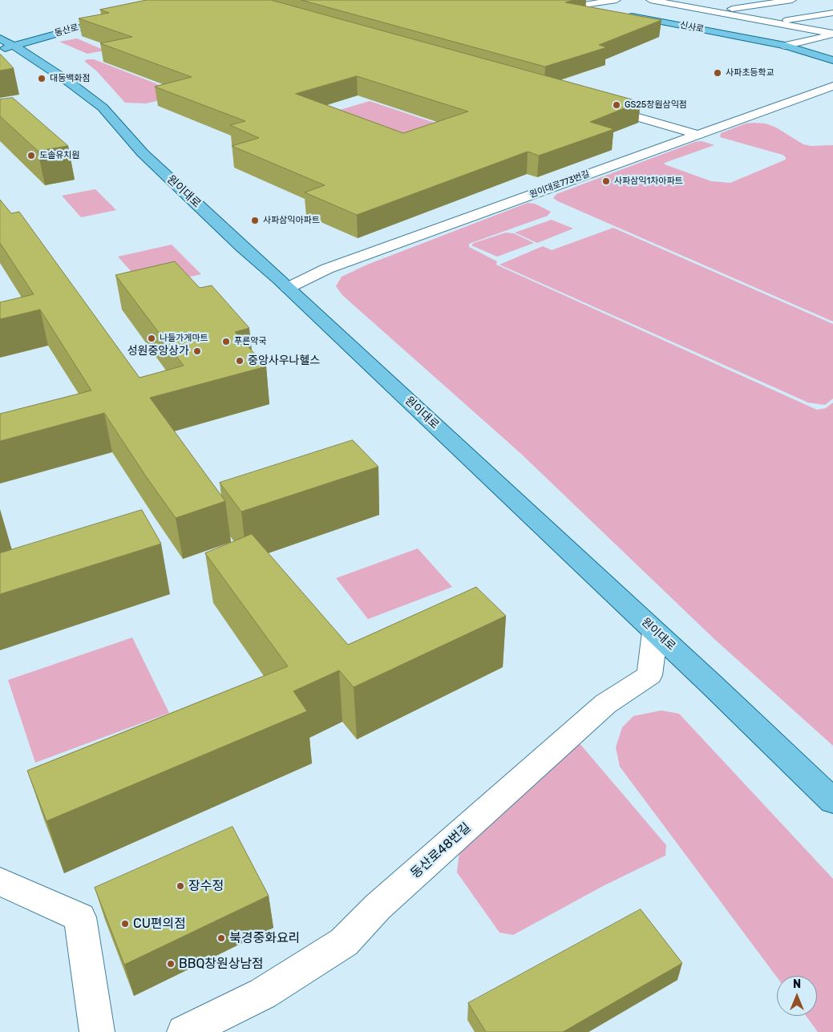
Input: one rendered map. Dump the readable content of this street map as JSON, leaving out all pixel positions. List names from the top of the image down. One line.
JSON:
{"streets":{"main road":["신사로","동산로","원이대로"],"street":["원이대로773번길","동산로48번길"]},"crossings":[["동산로","원이대로"],["원이대로773번길","원이대로"],["원이대로","동산로48번길"]],"places":["사파초등학교","대동백화점","GS25창원삼익점","도솔유치원","사파삼익1차아파트","사파삼익아파트","나들가게마트","푸른약국","성원중앙상가","중앙사우나헬스","장수정","CU편의점","북경중화요리","BBQ창원상남점"],"north":"top"}
